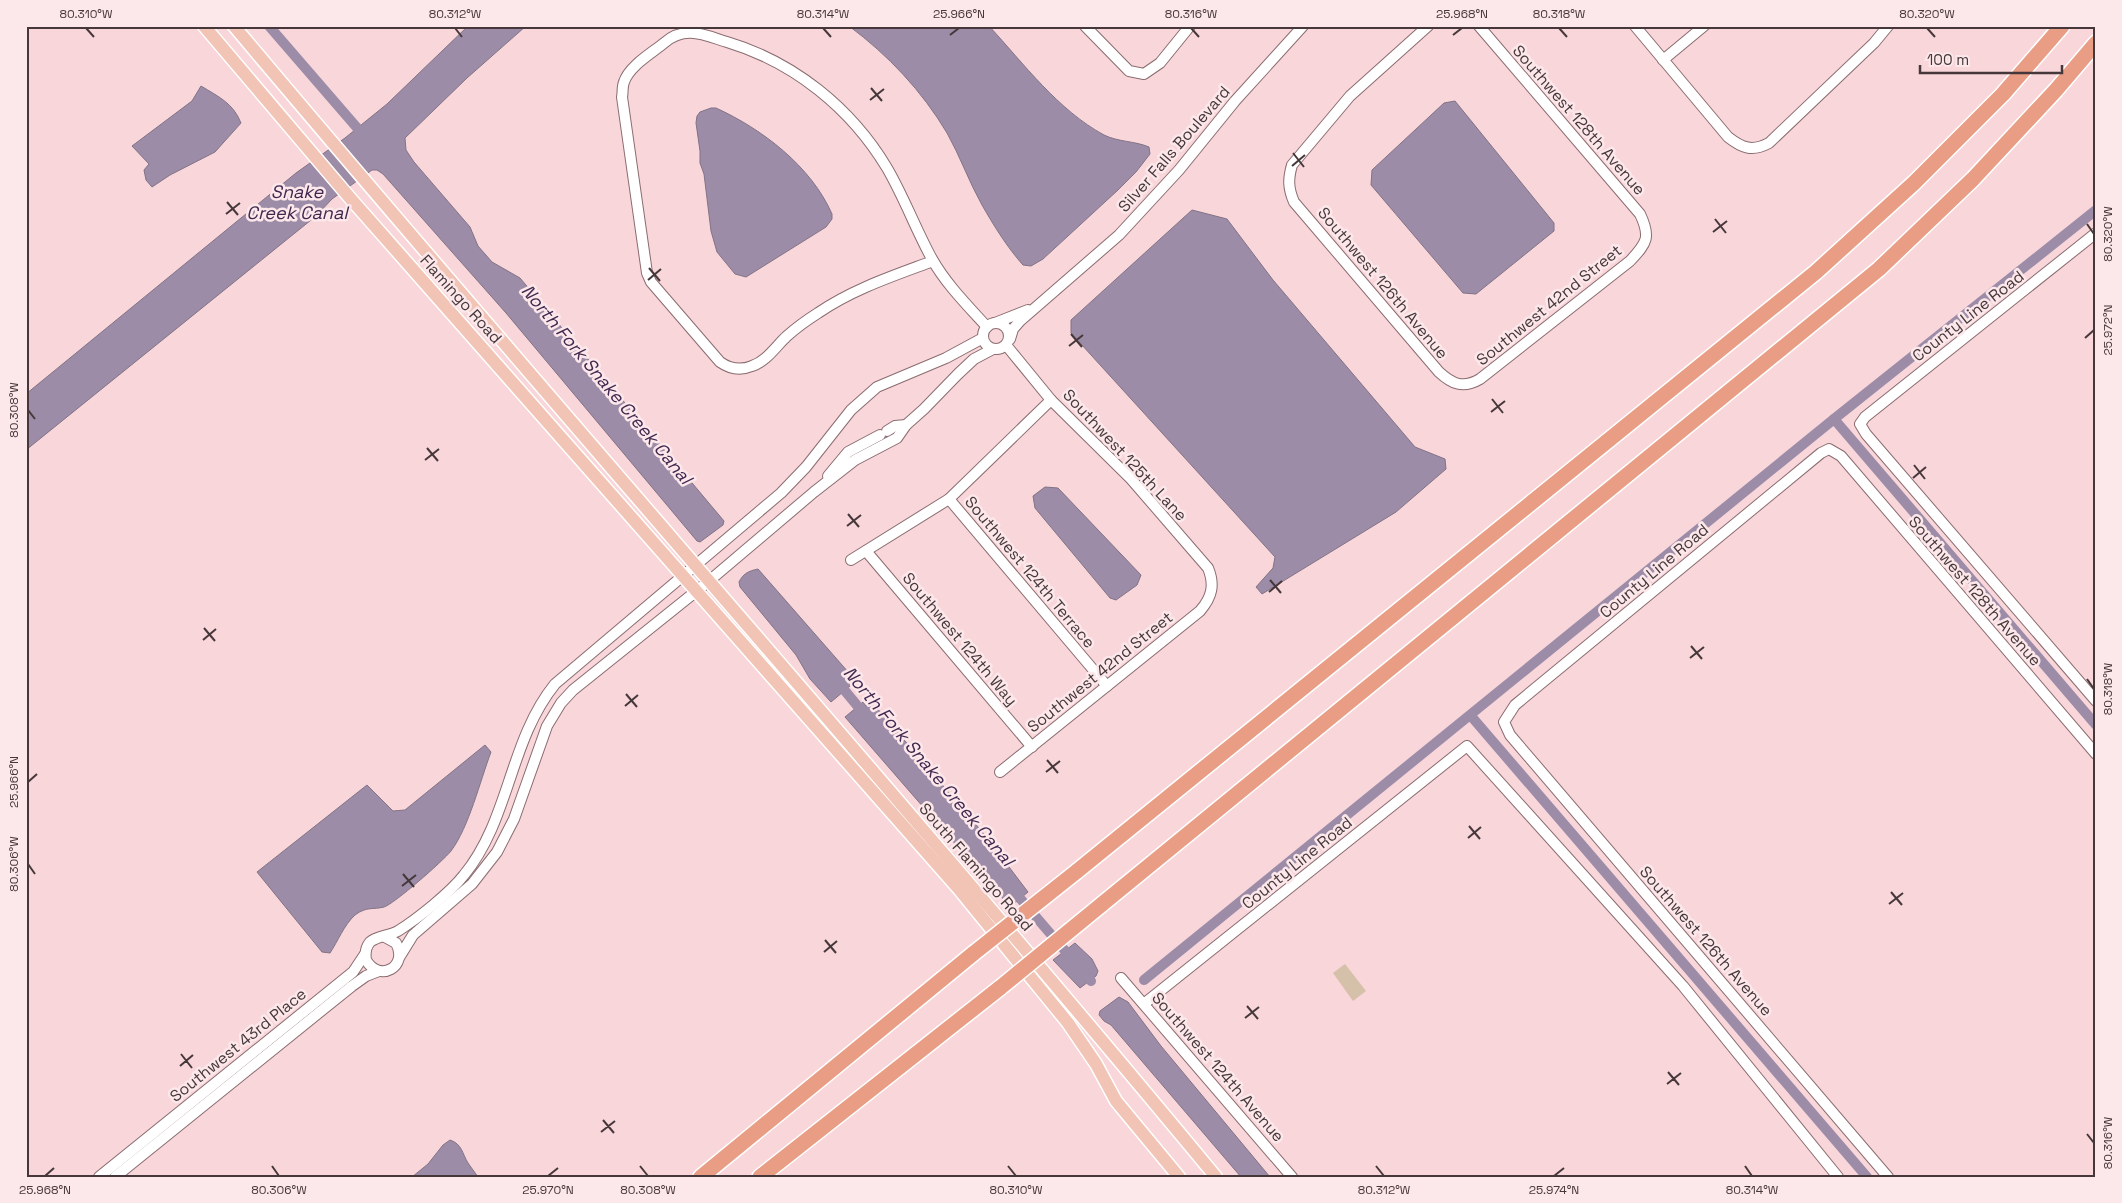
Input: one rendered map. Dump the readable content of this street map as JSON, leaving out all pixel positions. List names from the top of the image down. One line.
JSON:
{"streets":{"main road":["Flamingo Road","South Flamingo Road"],"street":["Southwest 128th Avenue","Silver Falls Boulevard","Southwest 126th Avenue","Southwest 42nd Street","County Line Road","Southwest 125th Lane","Southwest 124th Terrace","Southwest 124th Way","Southwest 43rd Place","Southwest 124th Avenue"]},"crossings":[["Southwest 128th Avenue","Southwest 42nd Street"],["Southwest 128th Avenue","County Line Road"],["Silver Falls Boulevard","Southwest 125th Lane"],["Southwest 126th Avenue","Southwest 42nd Street"],["Southwest 126th Avenue","County Line Road"],["Flamingo Road","South Flamingo Road"],["Southwest 42nd Street","Southwest 125th Lane"],["Southwest 42nd Street","Southwest 124th Terrace"],["Southwest 42nd Street","Southwest 124th Way"],["County Line Road","Southwest 124th Avenue"]],"water":["Snake Creek Canal","North Fork Snake Creek Canal"],"scale_bar":"100 m","coordinates":["80.310°W","80.312°W","80.314°W","25.966°N","80.316°W","25.968°N","80.318°W","80.320°W","25.972°N","80.308°W","80.306°W","25.970°N","25.974°N"]}
